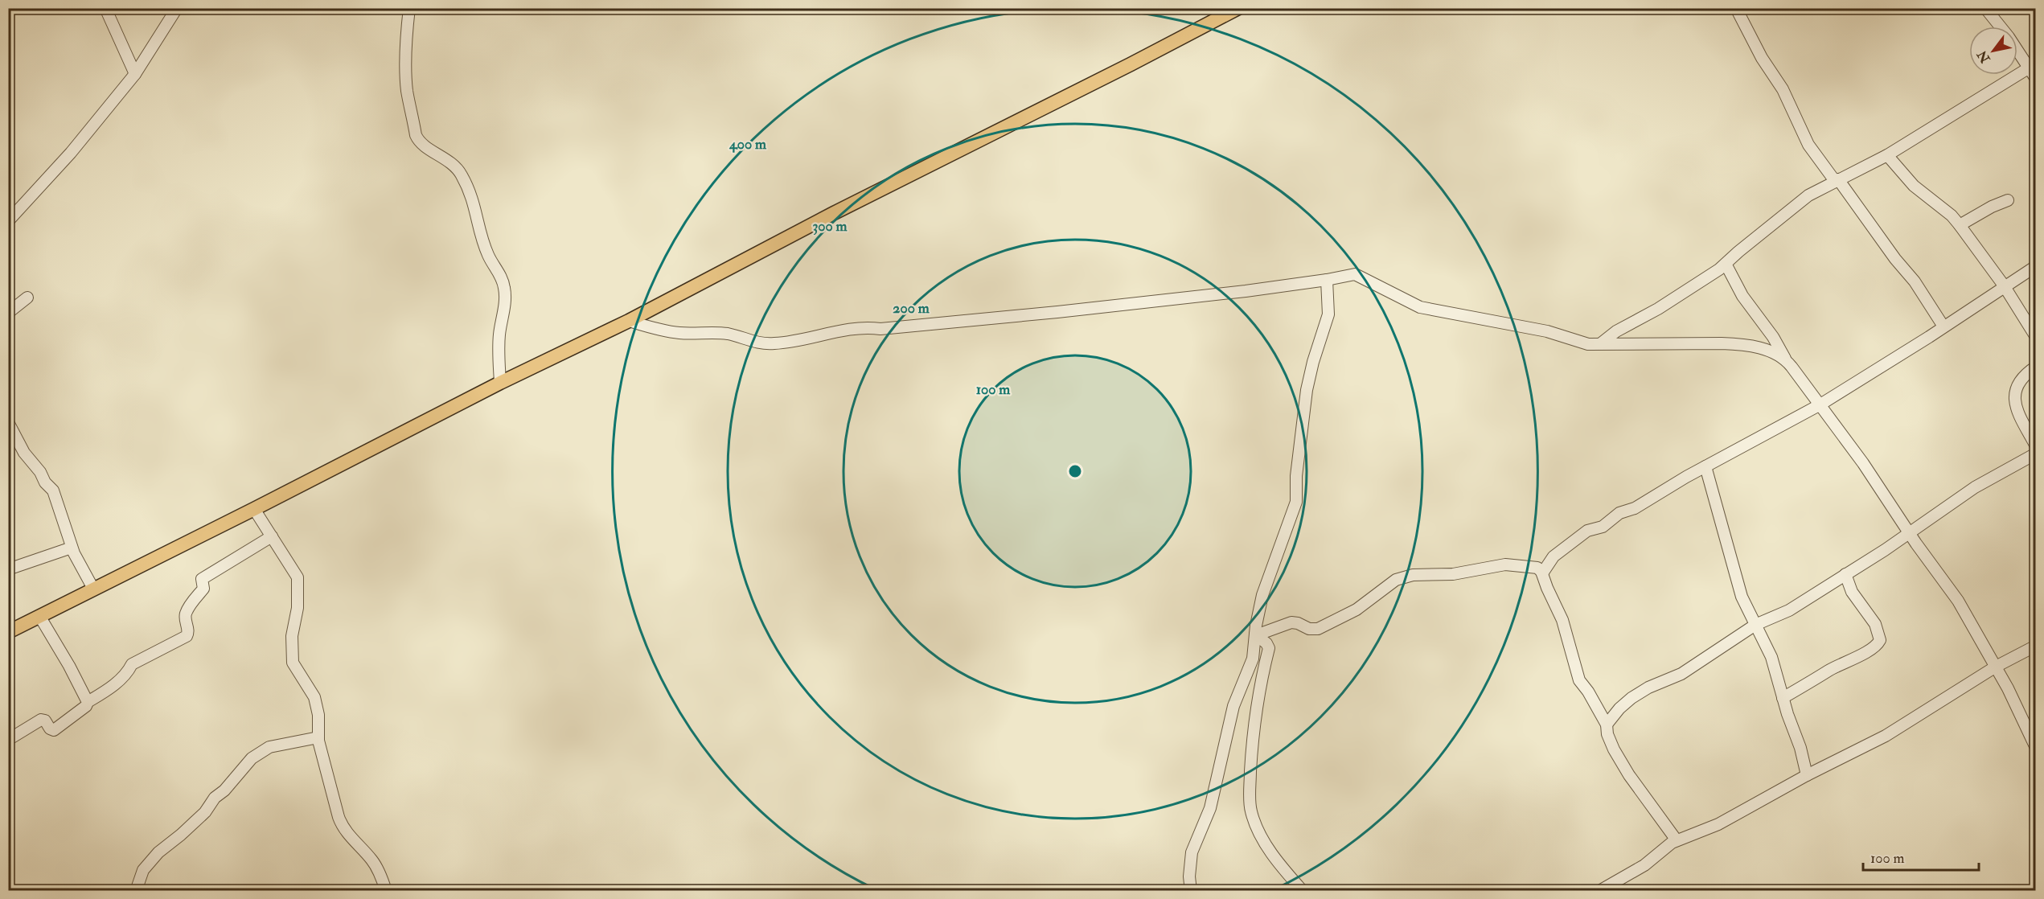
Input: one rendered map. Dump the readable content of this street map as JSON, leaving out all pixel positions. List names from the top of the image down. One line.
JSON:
{"scale_bar":"100 m","north":"bottom left","rings":["400 m","300 m","200 m","100 m"]}
